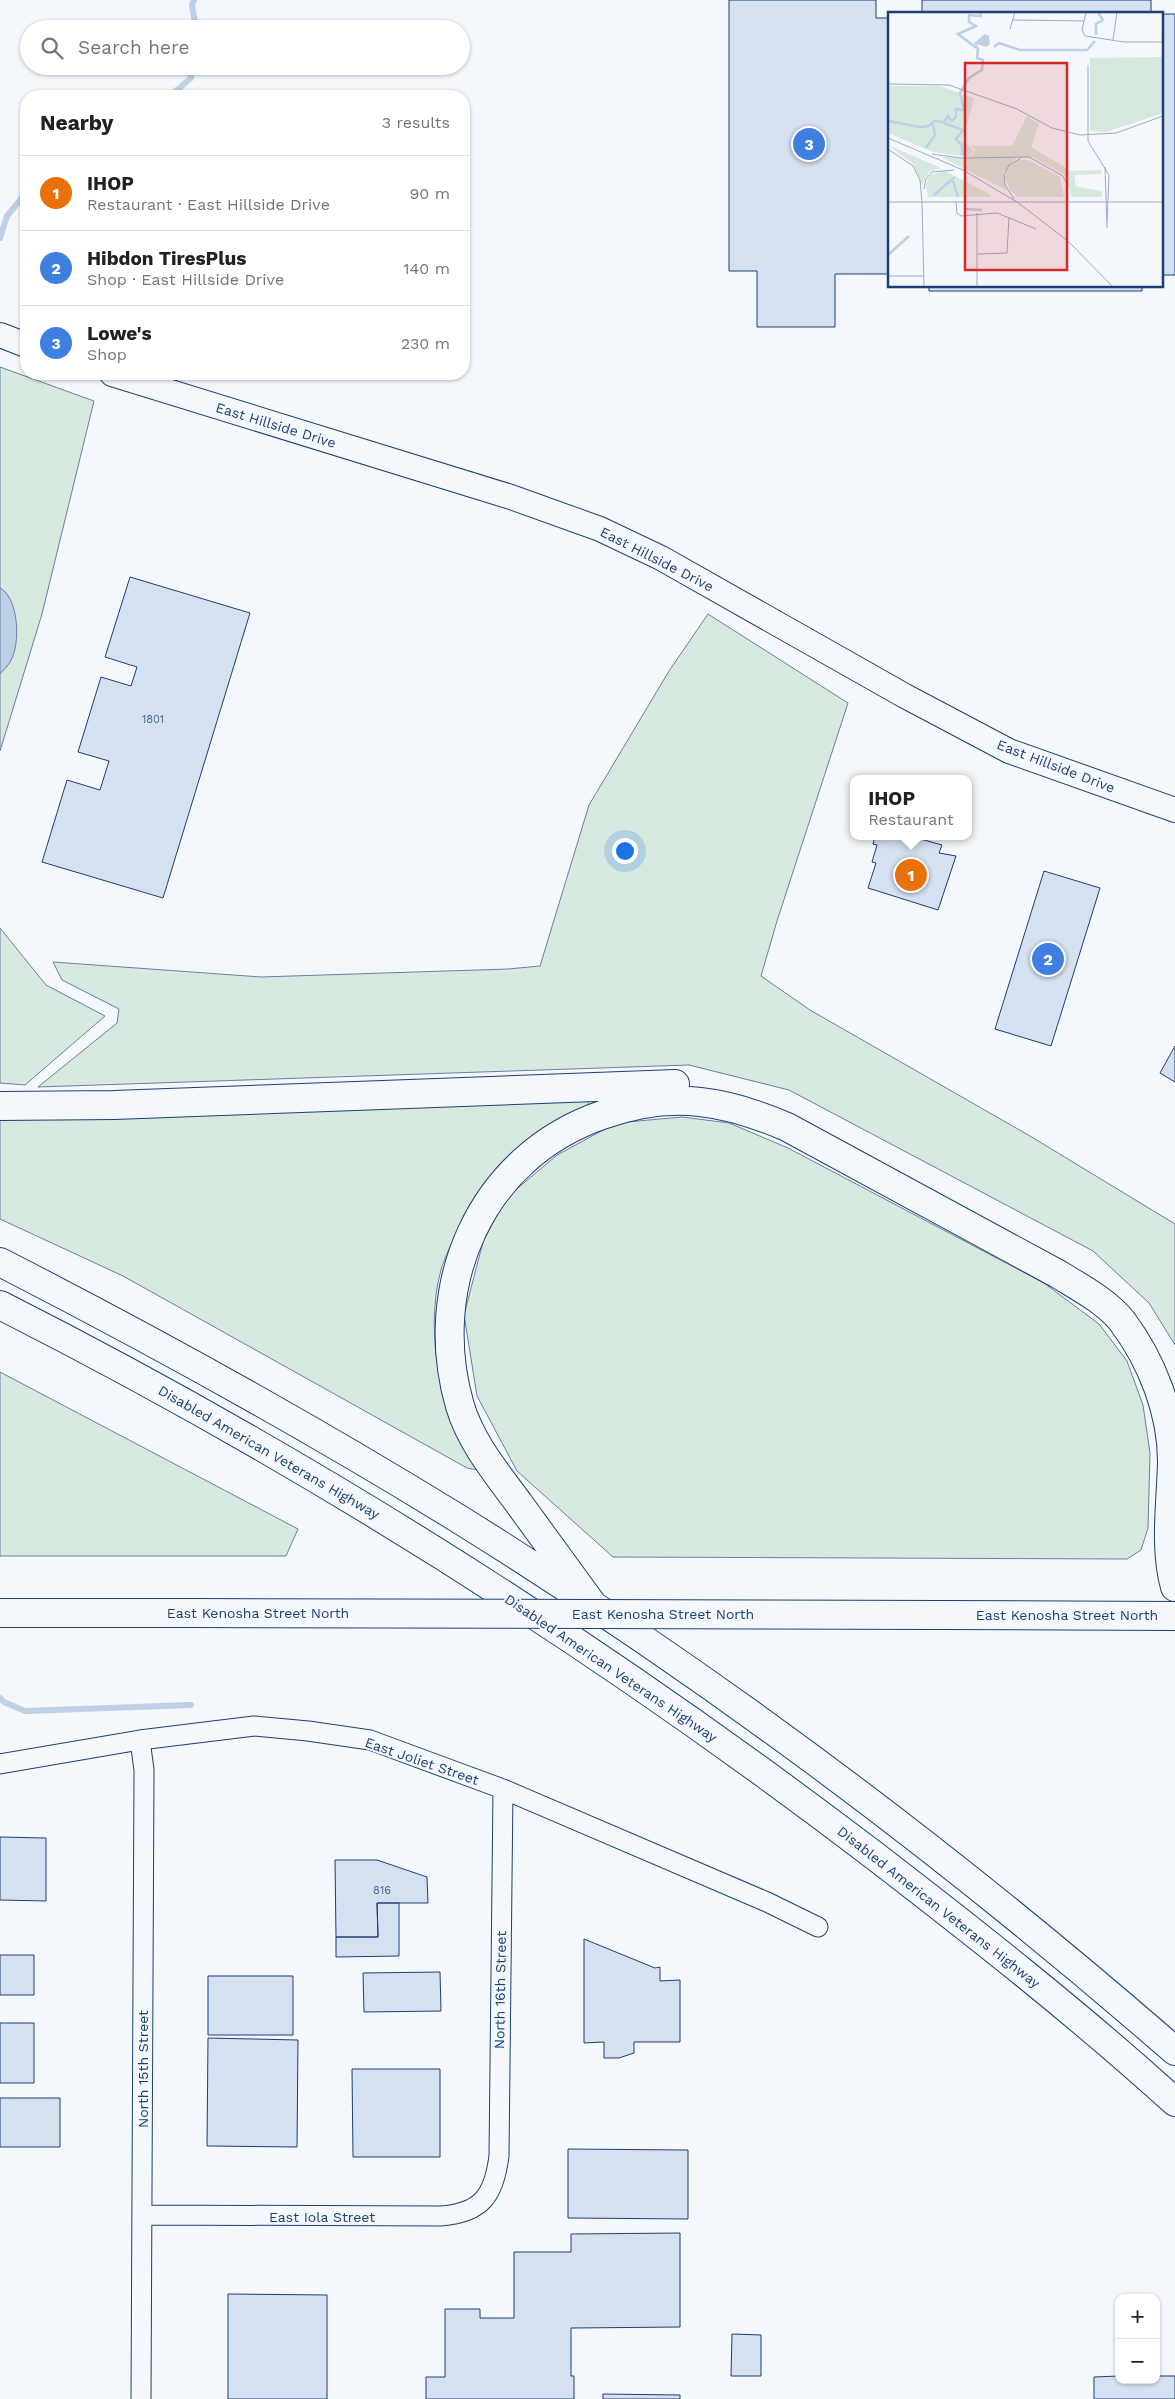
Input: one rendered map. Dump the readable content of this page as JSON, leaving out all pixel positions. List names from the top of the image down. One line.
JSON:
{"streets":{"main road":["Disabled American Veterans Highway","East Kenosha Street North"],"street":["East Hillside Drive","East Joliet Street","North 16th Street","North 15th Street","East Iola Street"]},"crossings":[["East Joliet Street","North 16th Street"],["East Joliet Street","North 15th Street"],["North 16th Street","East Iola Street"],["North 15th Street","East Iola Street"]],"house_numbers":["1801","816"],"page":{"search":"Search here","heading":["Nearby","3 results"],"pins":["3","1","2"],"list":[{"mark":"1","name":"IHOP","note":"Restaurant · East Hillside Drive","value":"90 m"},{"mark":"2","name":"Hibdon TiresPlus","note":"Shop · East Hillside Drive","value":"140 m"},{"mark":"3","name":"Lowe's","note":"Shop","value":"230 m"}],"popup":["IHOP","Restaurant"],"map_buttons":["+","−"]}}
